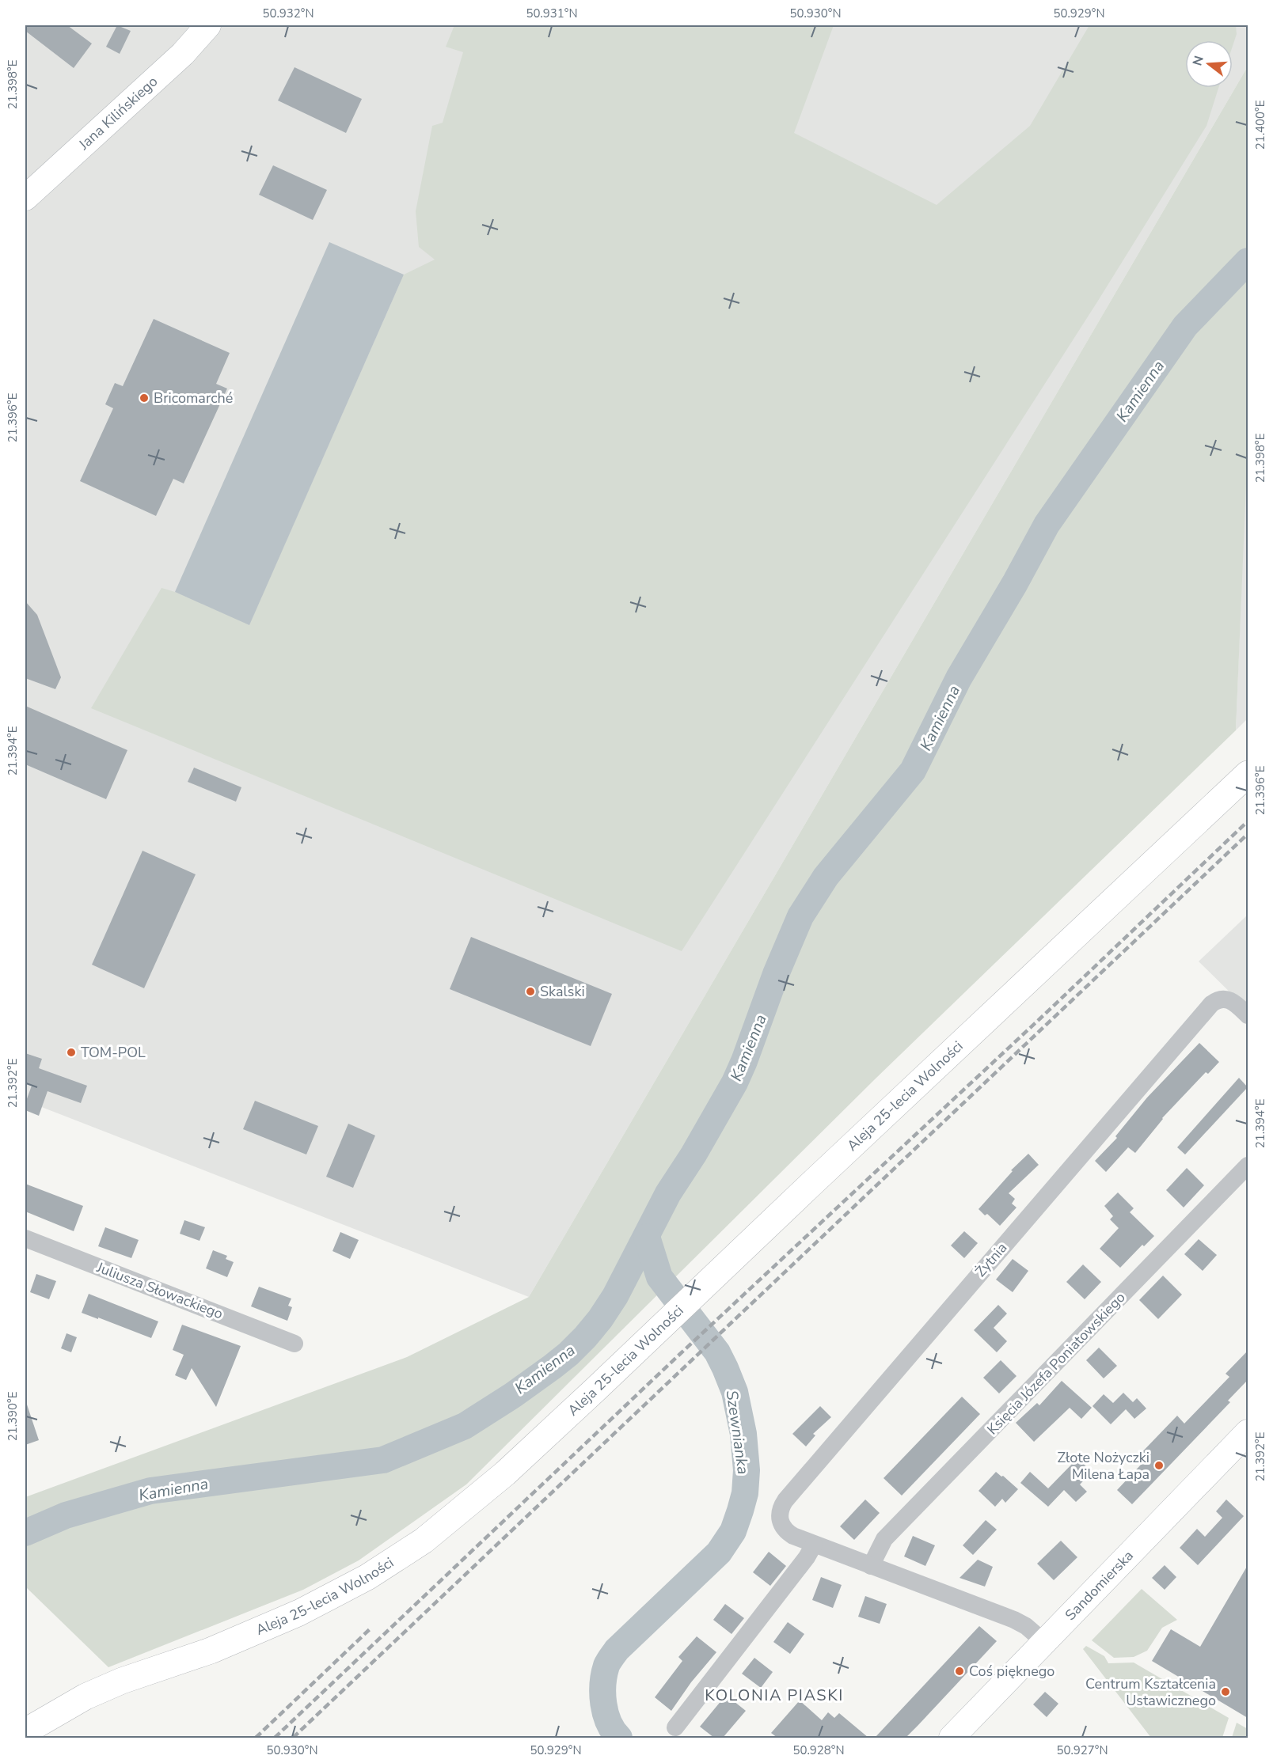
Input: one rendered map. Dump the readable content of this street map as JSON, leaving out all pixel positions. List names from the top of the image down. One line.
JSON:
{"streets":{"main road":["Aleja 25-lecia Wolności"],"street":["Jana Kilińskiego","Żytnia","Juliusza Słowackiego","Księcia Józefa Poniatowskiego","Sandomierska"]},"districts":["KOLONIA PIASKI"],"water":["Kamienna","Szewnianka"],"places":["Bricomarché","Skalski","TOM-POL","Złote Nożyczki Milena Łapa","Coś pięknego","Centrum Kształcenia Ustawicznego"],"north":"left","coordinates":["50.932°N","50.931°N","50.930°N","50.929°N","21.398°E","21.400°E","21.396°E","21.394°E","21.392°E","21.390°E","50.928°N","50.927°N"]}
